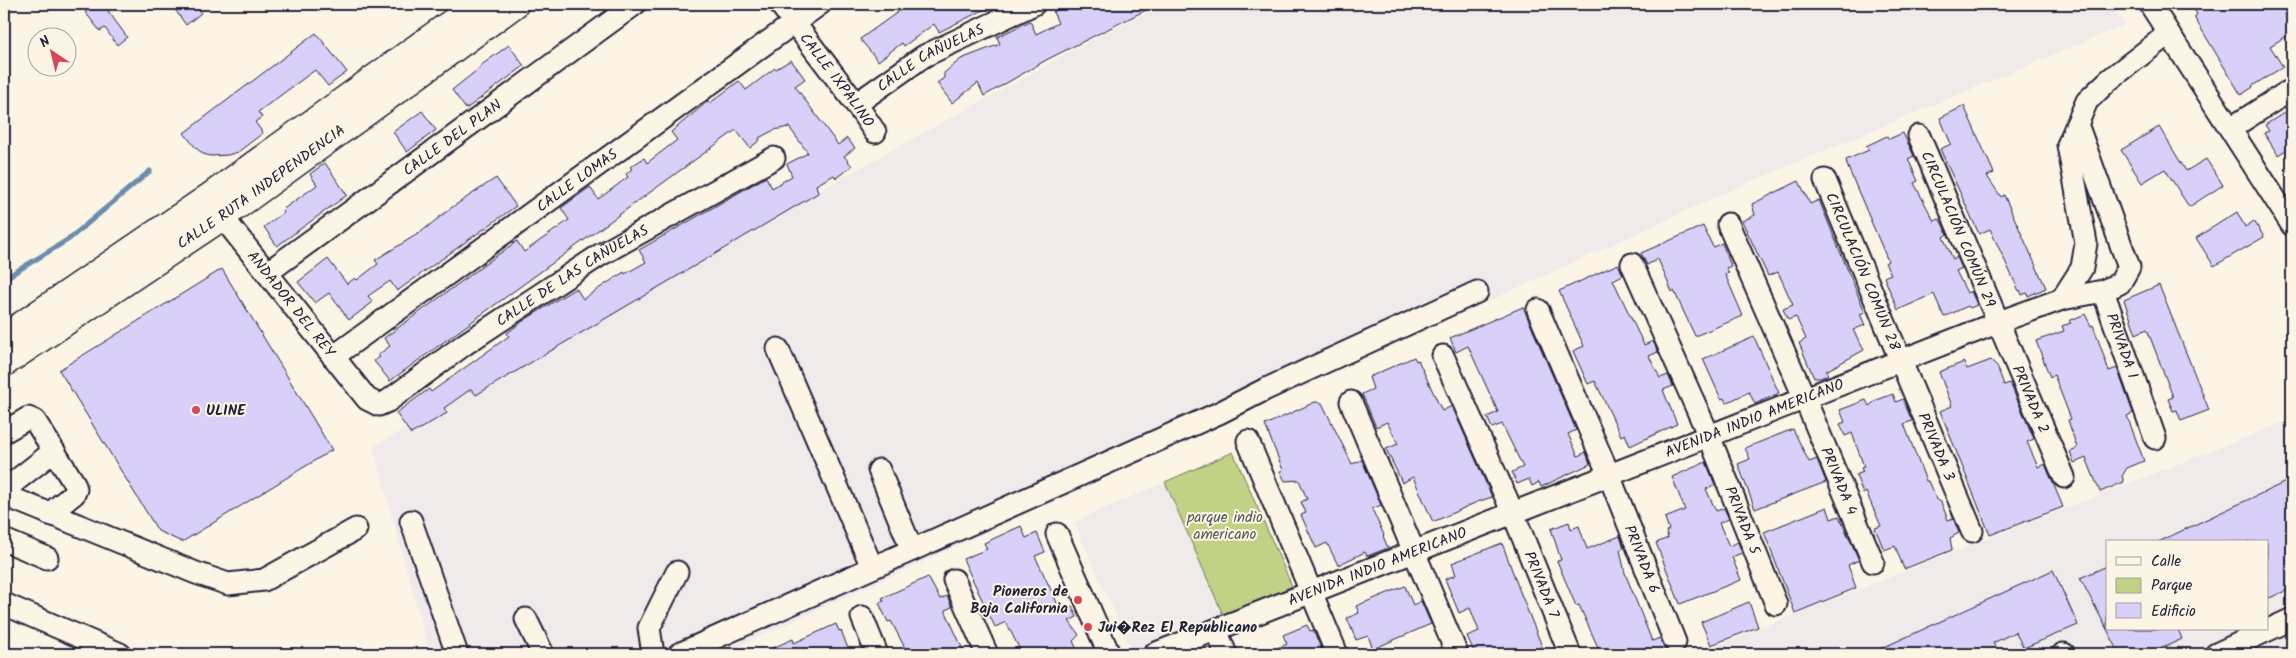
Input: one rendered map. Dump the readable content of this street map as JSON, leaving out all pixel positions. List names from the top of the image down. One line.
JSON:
{"streets":{"main road":["CALLE RUTA INDEPENDENCIA"],"street":["CALLE CAÑUELAS","CALLE IXPALINO","CALLE DEL PLAN","CALLE LOMAS","CIRCULACIÓN COMÚN 29","CIRCULACIÓN COMÚN 28","CALLE DE LAS CAÑUELAS","ANDADOR DEL REY","PRIVADA 1","PRIVADA 2","AVENIDA INDIO AMERICANO","PRIVADA 3","PRIVADA 4","PRIVADA 5","PRIVADA 6","PRIVADA 7"]},"crossings":[["CALLE CAÑUELAS","CALLE IXPALINO"],["CALLE IXPALINO","CALLE LOMAS"],["CALLE DEL PLAN","ANDADOR DEL REY"],["CALLE LOMAS","ANDADOR DEL REY"],["CALLE RUTA INDEPENDENCIA","ANDADOR DEL REY"],["CIRCULACIÓN COMÚN 29","PRIVADA 2"],["CIRCULACIÓN COMÚN 29","AVENIDA INDIO AMERICANO"],["CIRCULACIÓN COMÚN 28","AVENIDA INDIO AMERICANO"],["CIRCULACIÓN COMÚN 28","PRIVADA 3"],["CALLE DE LAS CAÑUELAS","ANDADOR DEL REY"],["PRIVADA 2","AVENIDA INDIO AMERICANO"],["AVENIDA INDIO AMERICANO","PRIVADA 3"],["AVENIDA INDIO AMERICANO","PRIVADA 4"],["AVENIDA INDIO AMERICANO","PRIVADA 5"],["AVENIDA INDIO AMERICANO","PRIVADA 6"],["AVENIDA INDIO AMERICANO","PRIVADA 7"]],"parks":["parque indio americano"],"places":["ULINE","Pioneros de Baja California","Jui�Rez El Republicano"],"legend":["Calle","Parque","Edificio"],"north":"top left"}
